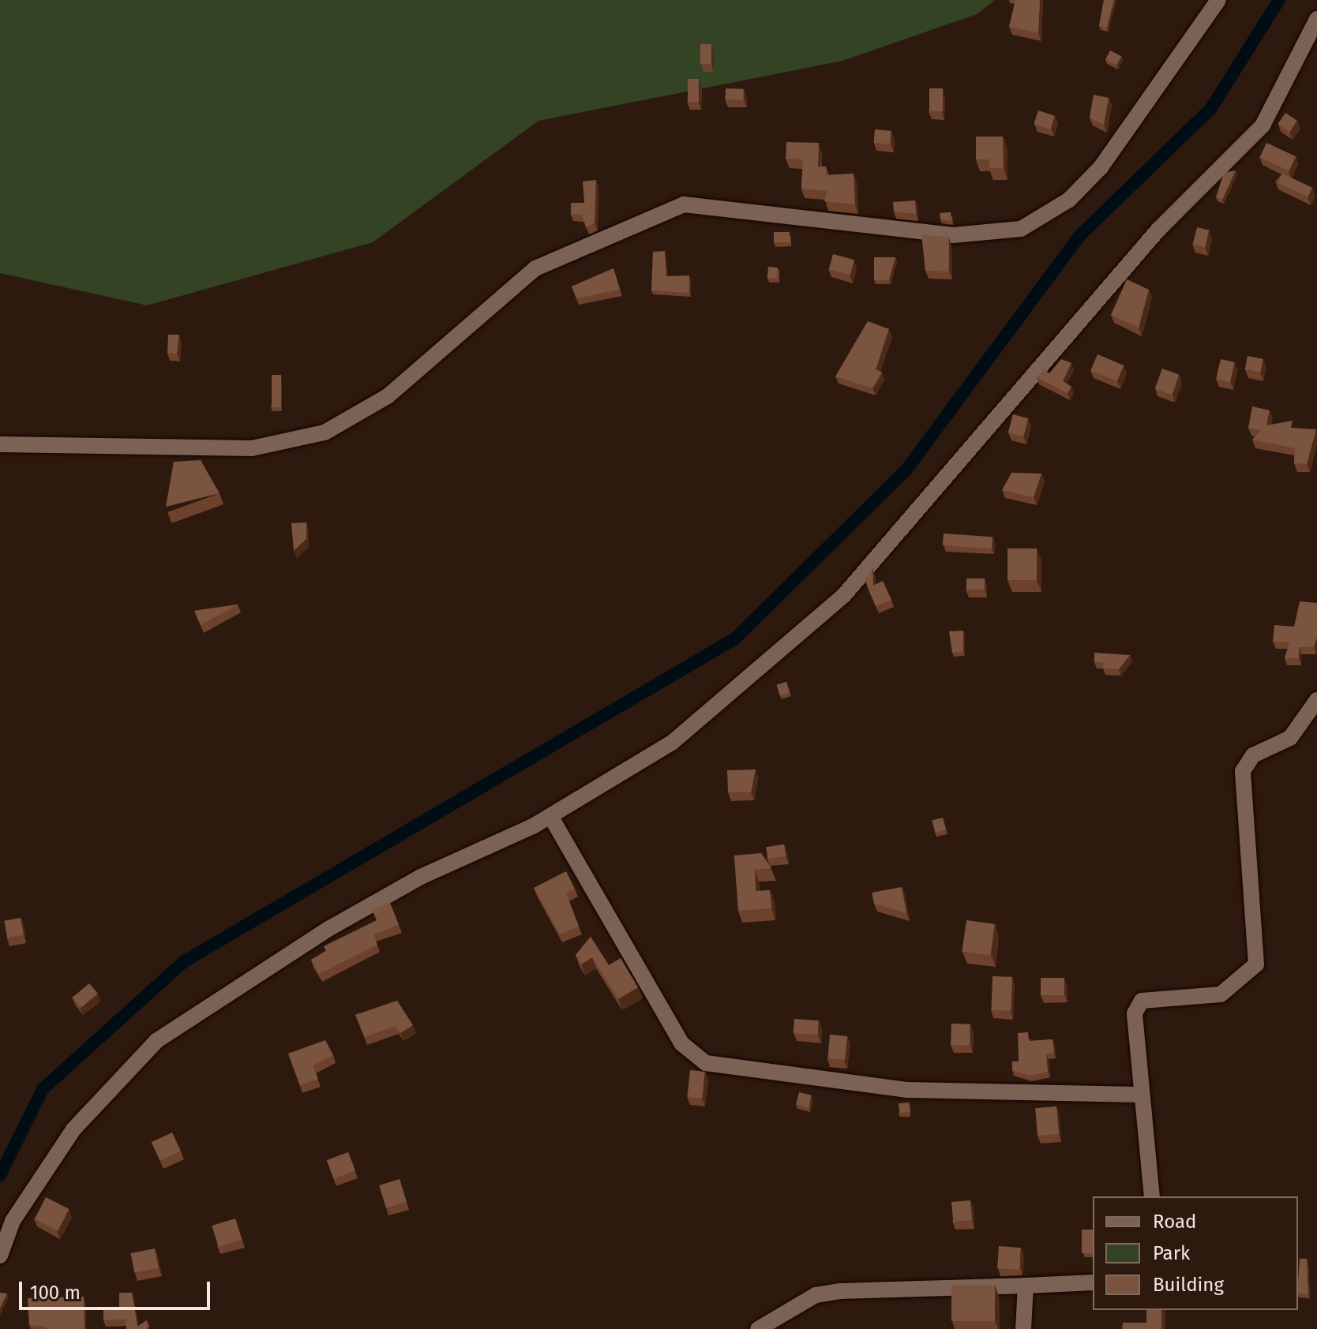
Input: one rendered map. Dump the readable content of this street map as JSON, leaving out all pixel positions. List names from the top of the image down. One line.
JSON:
{"legend":["Road","Park","Building"],"scale_bar":"100 m"}
